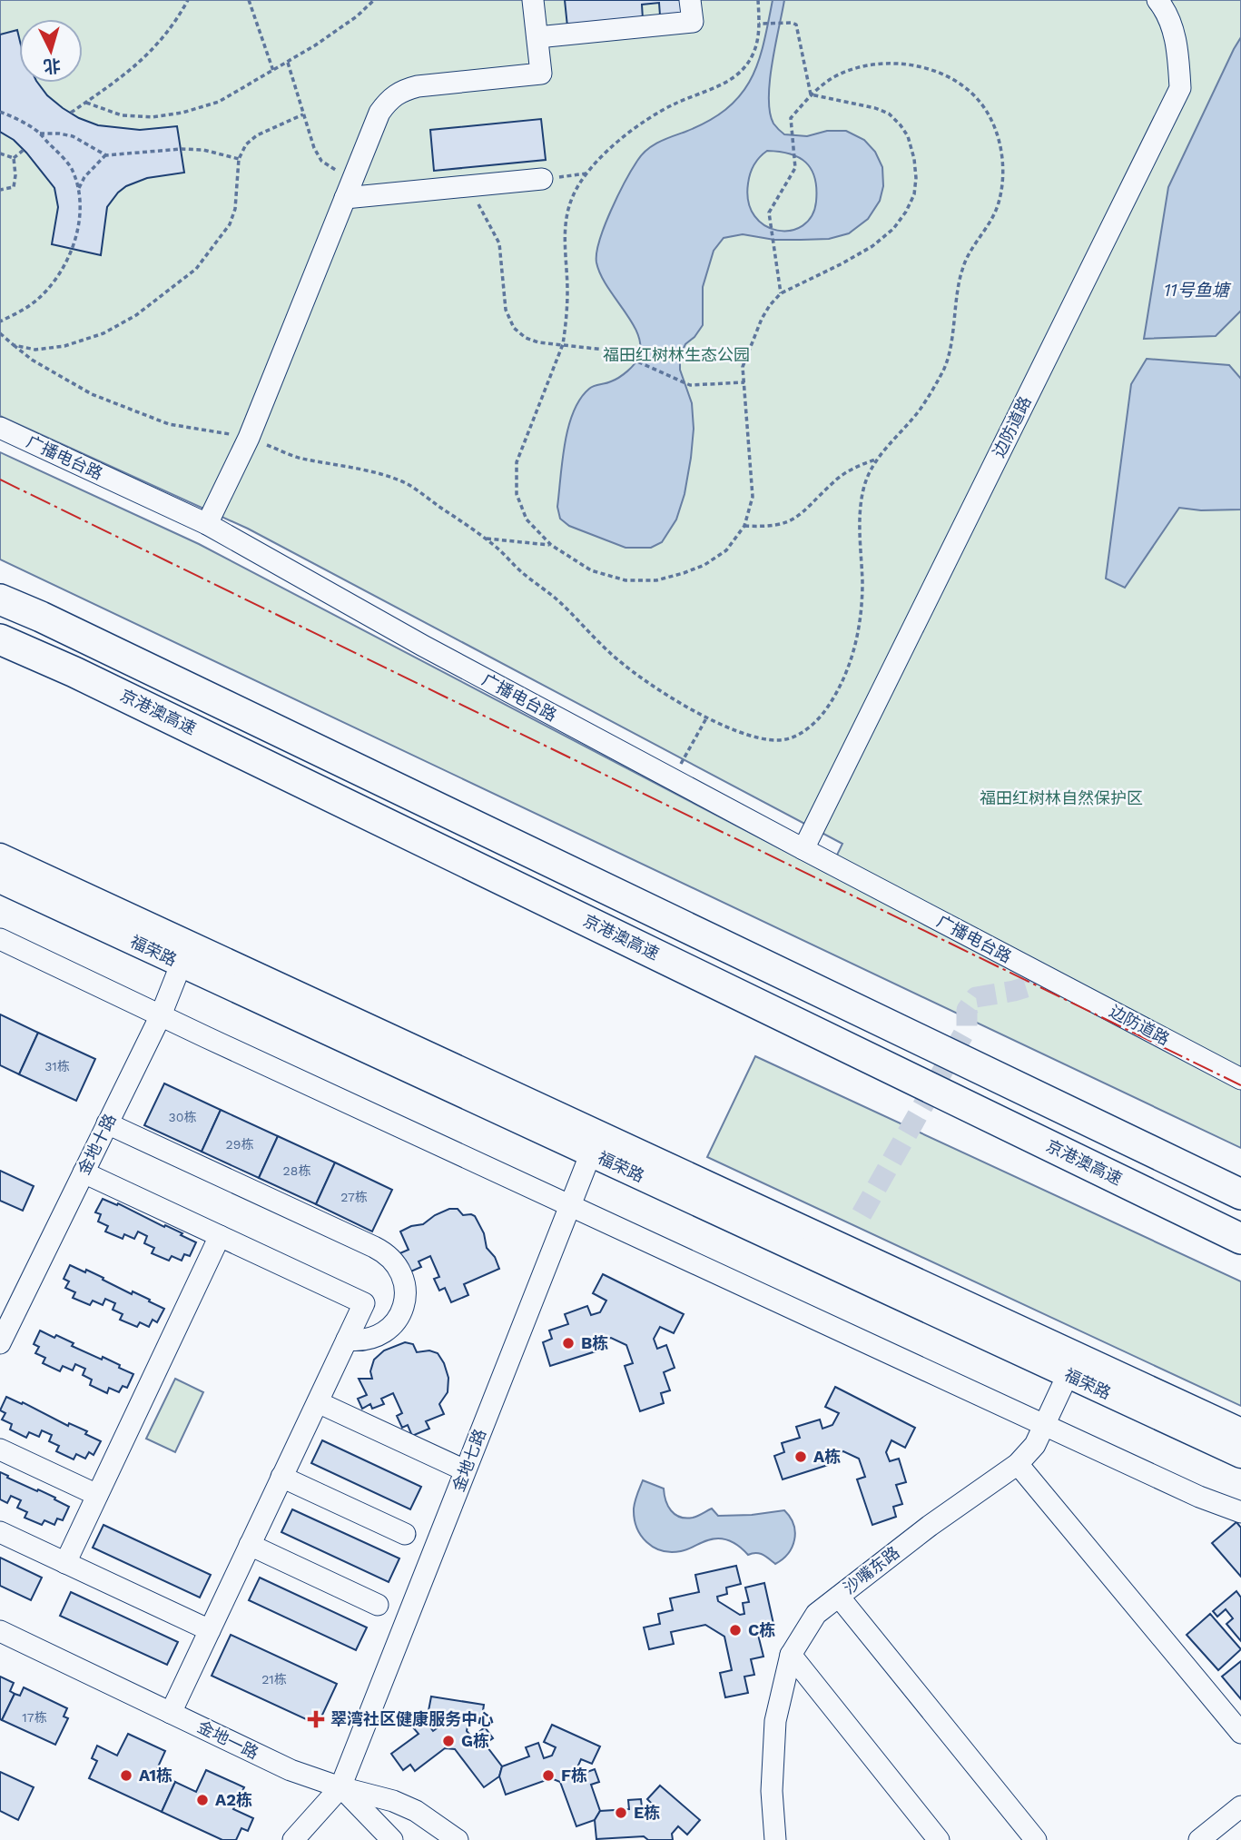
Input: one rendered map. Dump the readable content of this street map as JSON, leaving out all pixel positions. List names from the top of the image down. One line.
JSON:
{"streets":{"highway":["京港澳高速"],"main road":["福荣路"],"street":["边防道路","广播电台路","金地十路","金地七路","沙嘴东路","金地一路"]},"crossings":[["边防道路","广播电台路"],["福荣路","金地十路"],["福荣路","金地七路"],["福荣路","沙嘴东路"],["金地七路","金地一路"]],"water":["11号鱼塘"],"parks":["福田红树林生态公园","福田红树林自然保护区"],"places":{"other":["B栋","A栋","C栋","G栋","A1栋","F栋","A2栋","E栋"],"health":["翠湾社区健康服务中心"]},"house_numbers":["31栋","30栋","29栋","28栋","27栋","21栋","17栋"],"north":"bottom"}
